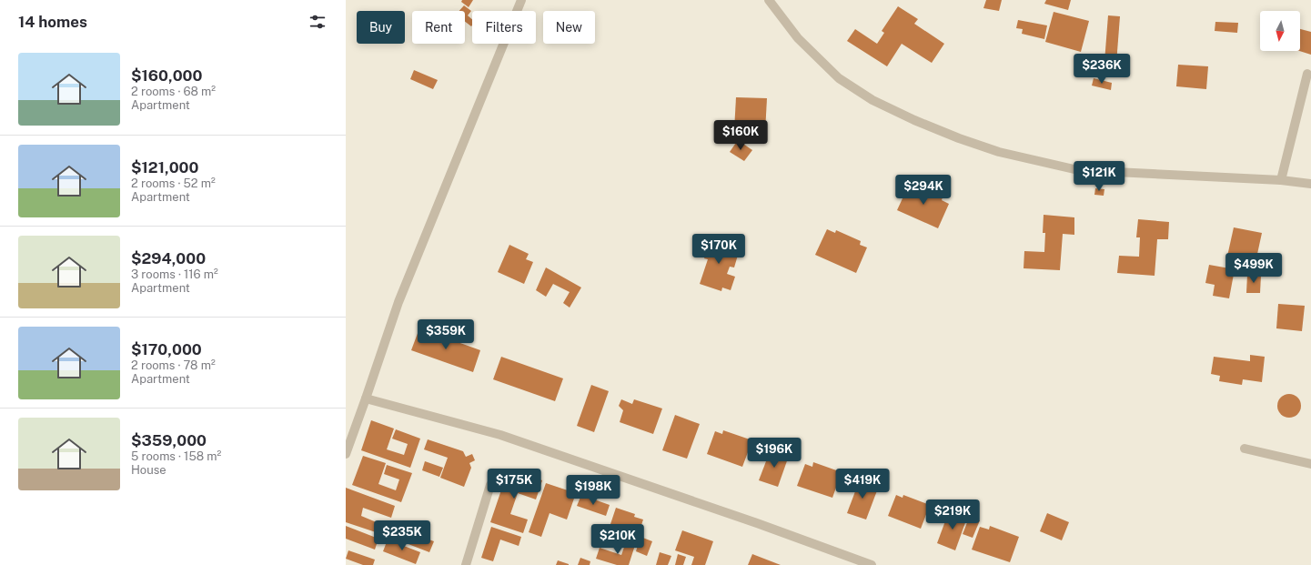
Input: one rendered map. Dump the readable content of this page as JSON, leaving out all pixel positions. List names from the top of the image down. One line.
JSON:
{"north":"bottom","page":{"heading":"14 homes","chip":["Buy","Rent","Filters","New"],"list":[{"name":"$160,000","note":"2 rooms · 68 m² · Apartment"},{"name":"$121,000","note":"2 rooms · 52 m² · Apartment"},{"name":"$294,000","note":"3 rooms · 116 m² · Apartment"},{"name":"$170,000","note":"2 rooms · 78 m² · Apartment"},{"name":"$359,000","note":"5 rooms · 158 m² · House"}],"price":["$236K","$160K","$121K","$294K","$170K","$499K","$359K","$196K","$175K","$419K","$198K","$219K","$235K","$210K"]}}
